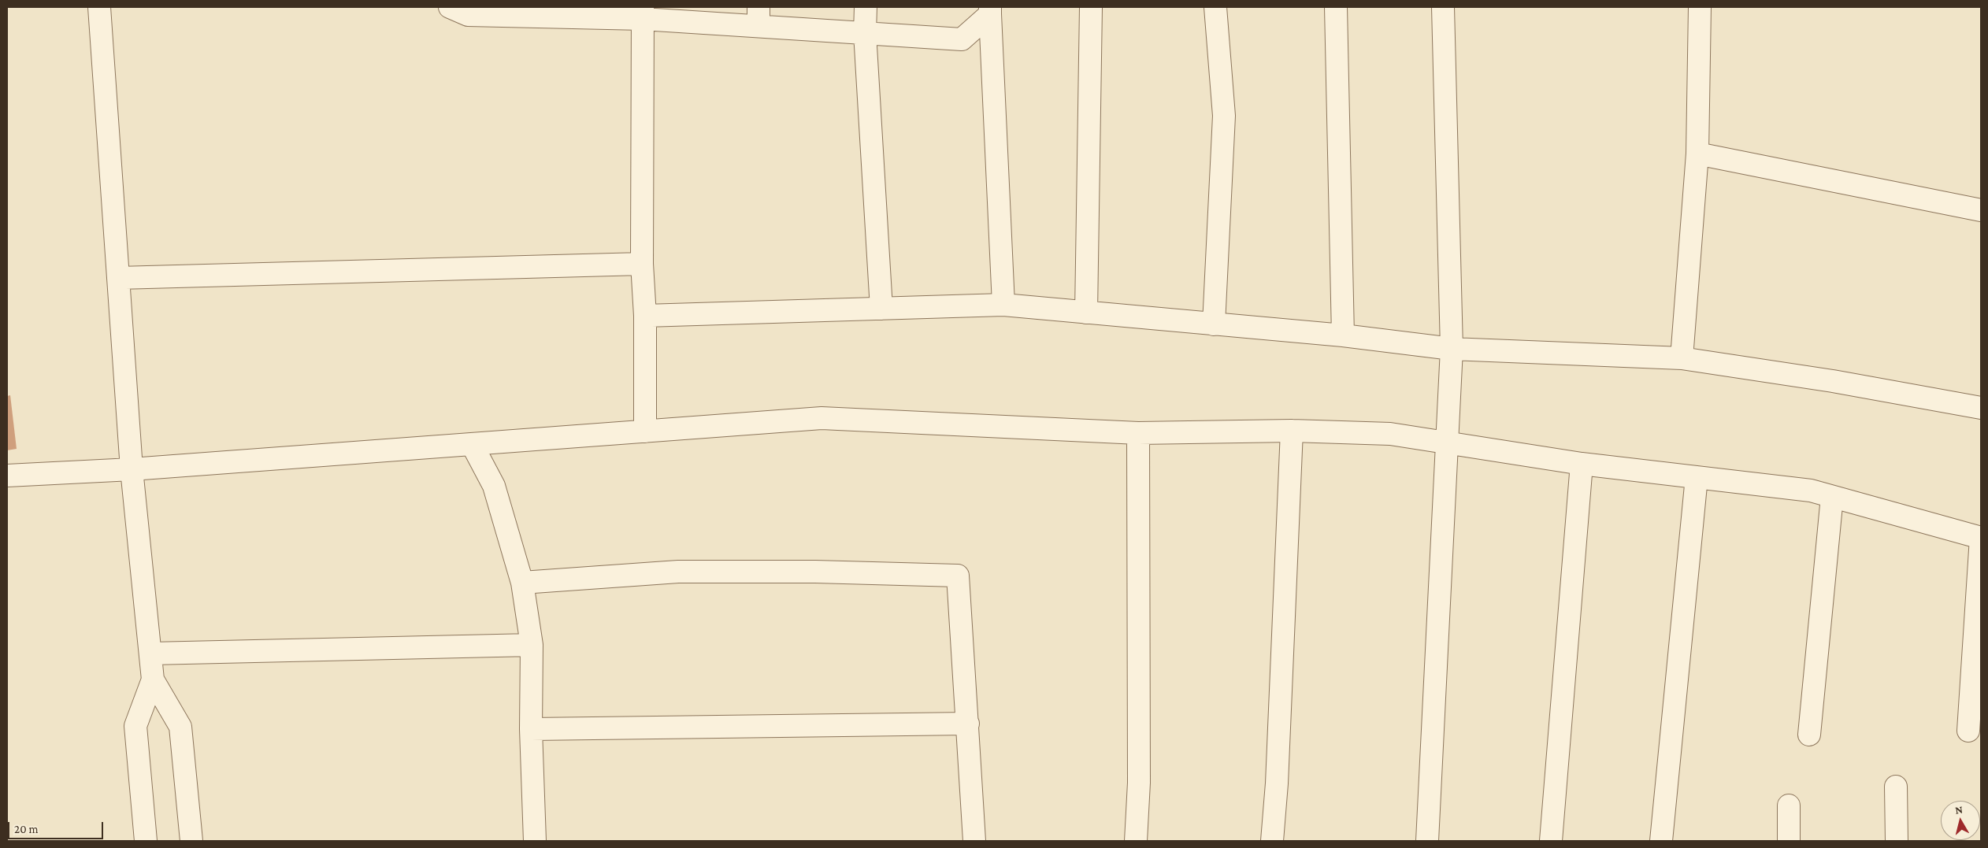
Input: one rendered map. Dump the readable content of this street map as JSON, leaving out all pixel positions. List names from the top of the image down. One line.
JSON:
{"scale_bar":"20 m","north":"top"}
